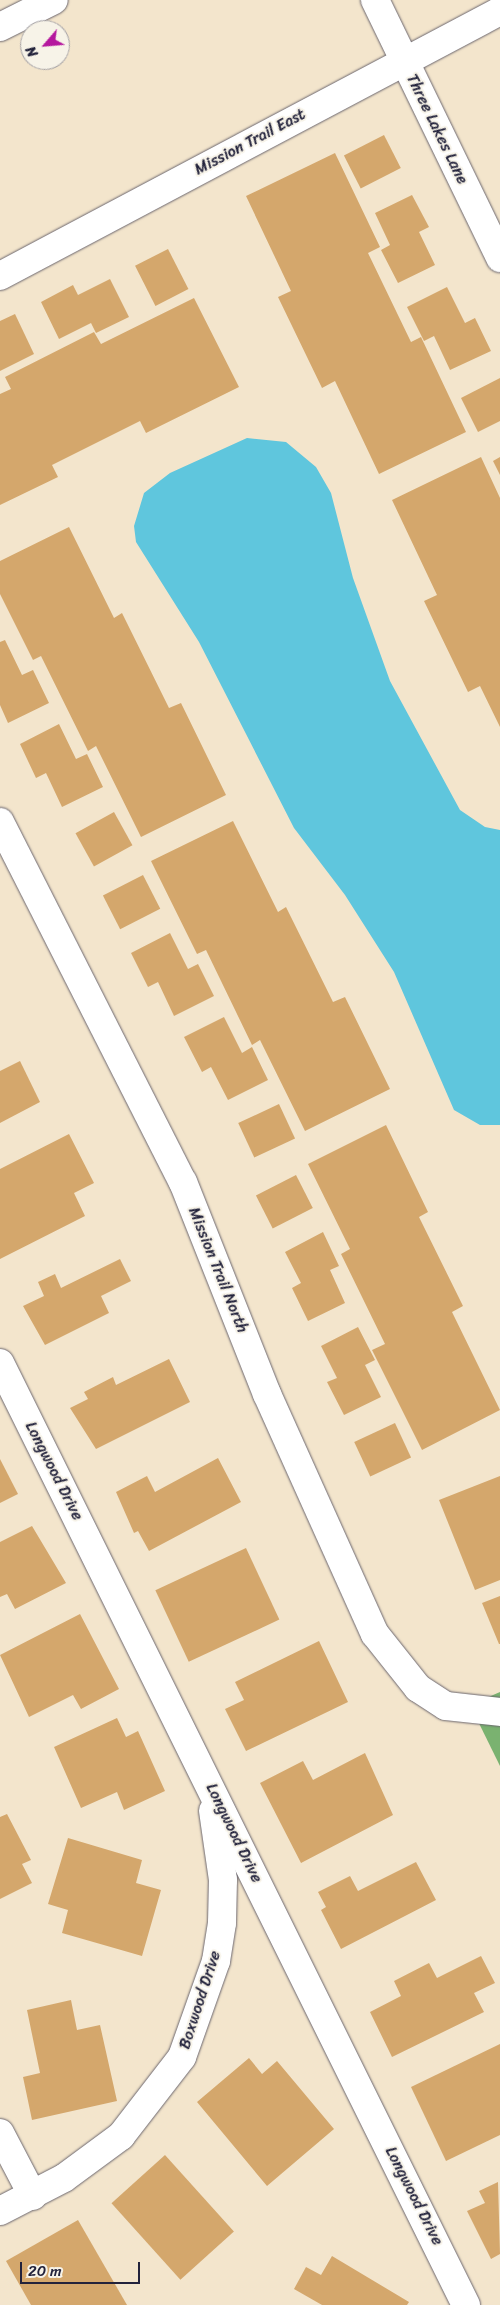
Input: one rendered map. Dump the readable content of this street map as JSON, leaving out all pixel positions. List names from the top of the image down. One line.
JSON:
{"streets":{"street":["Three Lakes Lane","Mission Trail East","Mission Trail North","Longwood Drive","Boxwood Drive"]},"crossings":[["Three Lakes Lane","Mission Trail East"],["Longwood Drive","Boxwood Drive"]],"scale_bar":"20 m","north":"bottom left"}
